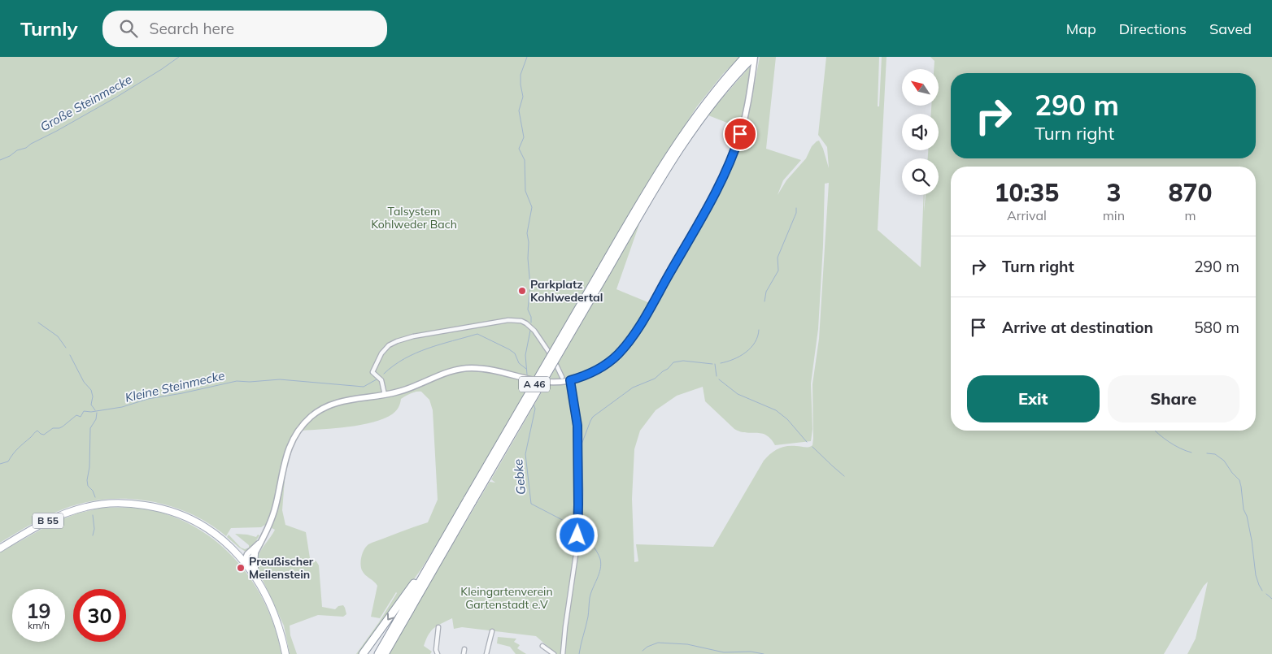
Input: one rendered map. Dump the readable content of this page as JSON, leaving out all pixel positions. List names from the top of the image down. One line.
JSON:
{"streets":{"highway":["A 46"],"main road":["B 55"]},"water":["Große Steinmecke","Kleine Steinmecke","Gebke"],"parks":["Talsystem Kohlweder Bach","Kleingartenverein Gartenstadt e.V"],"places":["Parkplatz Kohlwedertal","Preußischer Meilenstein"],"north":"top left","page":{"header":"Turnly","search":"Search here","nav":["Map","Directions","Saved"],"turn":["290 m","Turn right"],"eta":["10:35","Arrival","3","min","870","m"],"list":[{"name":"Turn right","value":"290 m"},{"name":"Arrive at destination","value":"580 m"}],"buttons":["Exit","Share"],"speed":"19 km/h","limit":"30"}}
